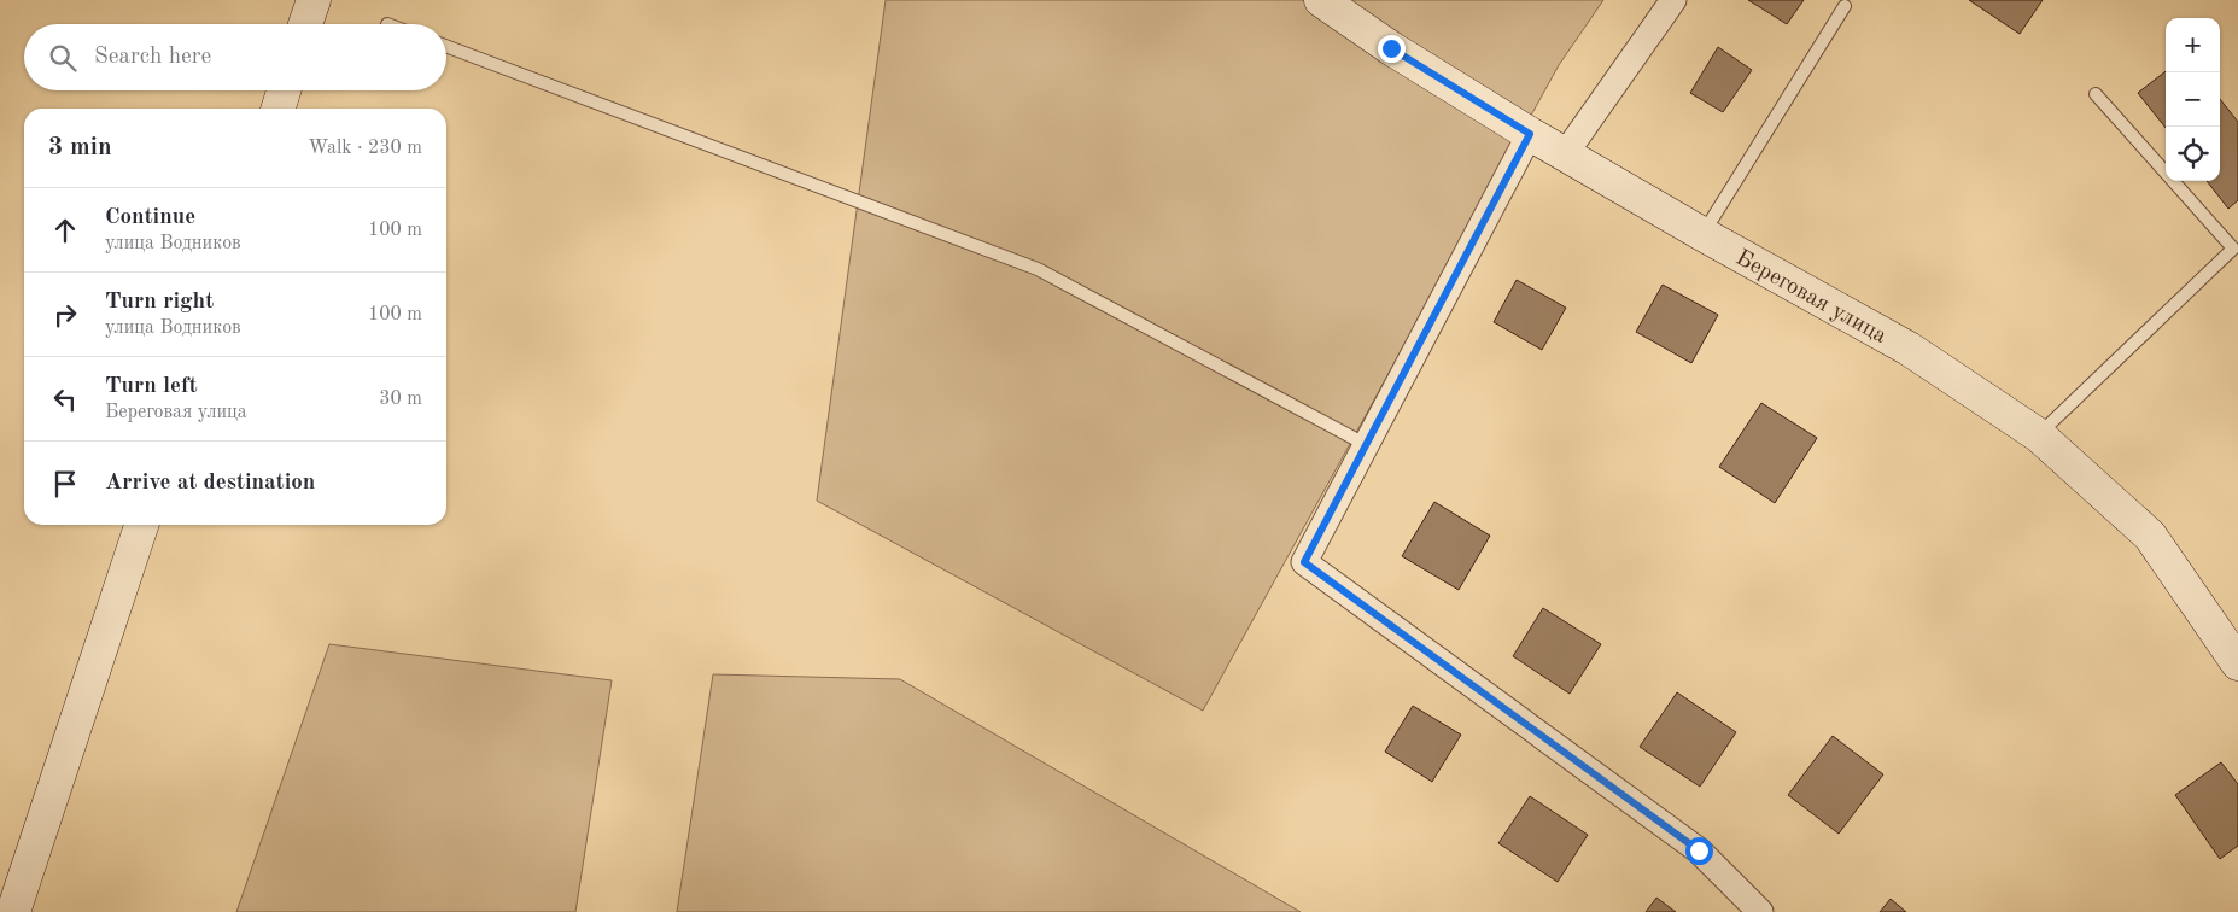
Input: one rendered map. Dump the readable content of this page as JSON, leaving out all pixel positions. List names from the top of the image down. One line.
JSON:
{"streets":{"street":["Береговая улица"]},"page":{"map_buttons":["+","−"],"search":"Search here","heading":["3 min","Walk · 230 m"],"list":[["Continue","улица Водников","100 m"],["Turn right","улица Водников","100 m"],["Turn left","Береговая улица","30 m"],"Arrive at destination"]}}
